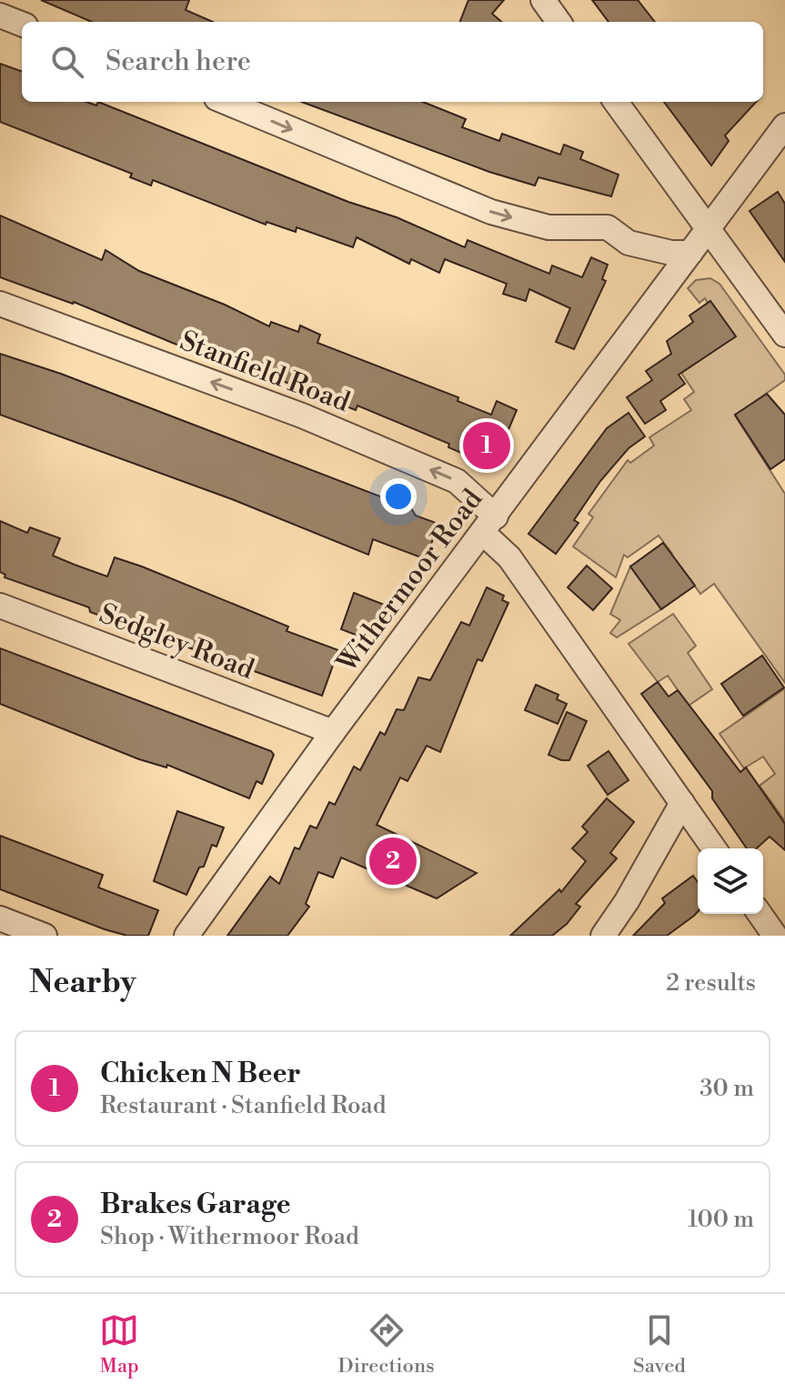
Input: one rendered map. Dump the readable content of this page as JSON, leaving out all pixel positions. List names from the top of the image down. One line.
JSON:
{"streets":{"street":["Stanfield Road","Withermoor Road","Sedgley Road"]},"crossings":[["Stanfield Road","Withermoor Road"],["Withermoor Road","Sedgley Road"]],"one_way":["Stanfield Road"],"page":{"search":"Search here","pins":["1","2"],"heading":["Nearby","2 results"],"list":[{"mark":"1","name":"Chicken N Beer","note":"Restaurant · Stanfield Road","value":"30 m"},{"mark":"2","name":"Brakes Garage","note":"Shop · Withermoor Road","value":"100 m"}],"nav":["Map","Directions","Saved"]}}
